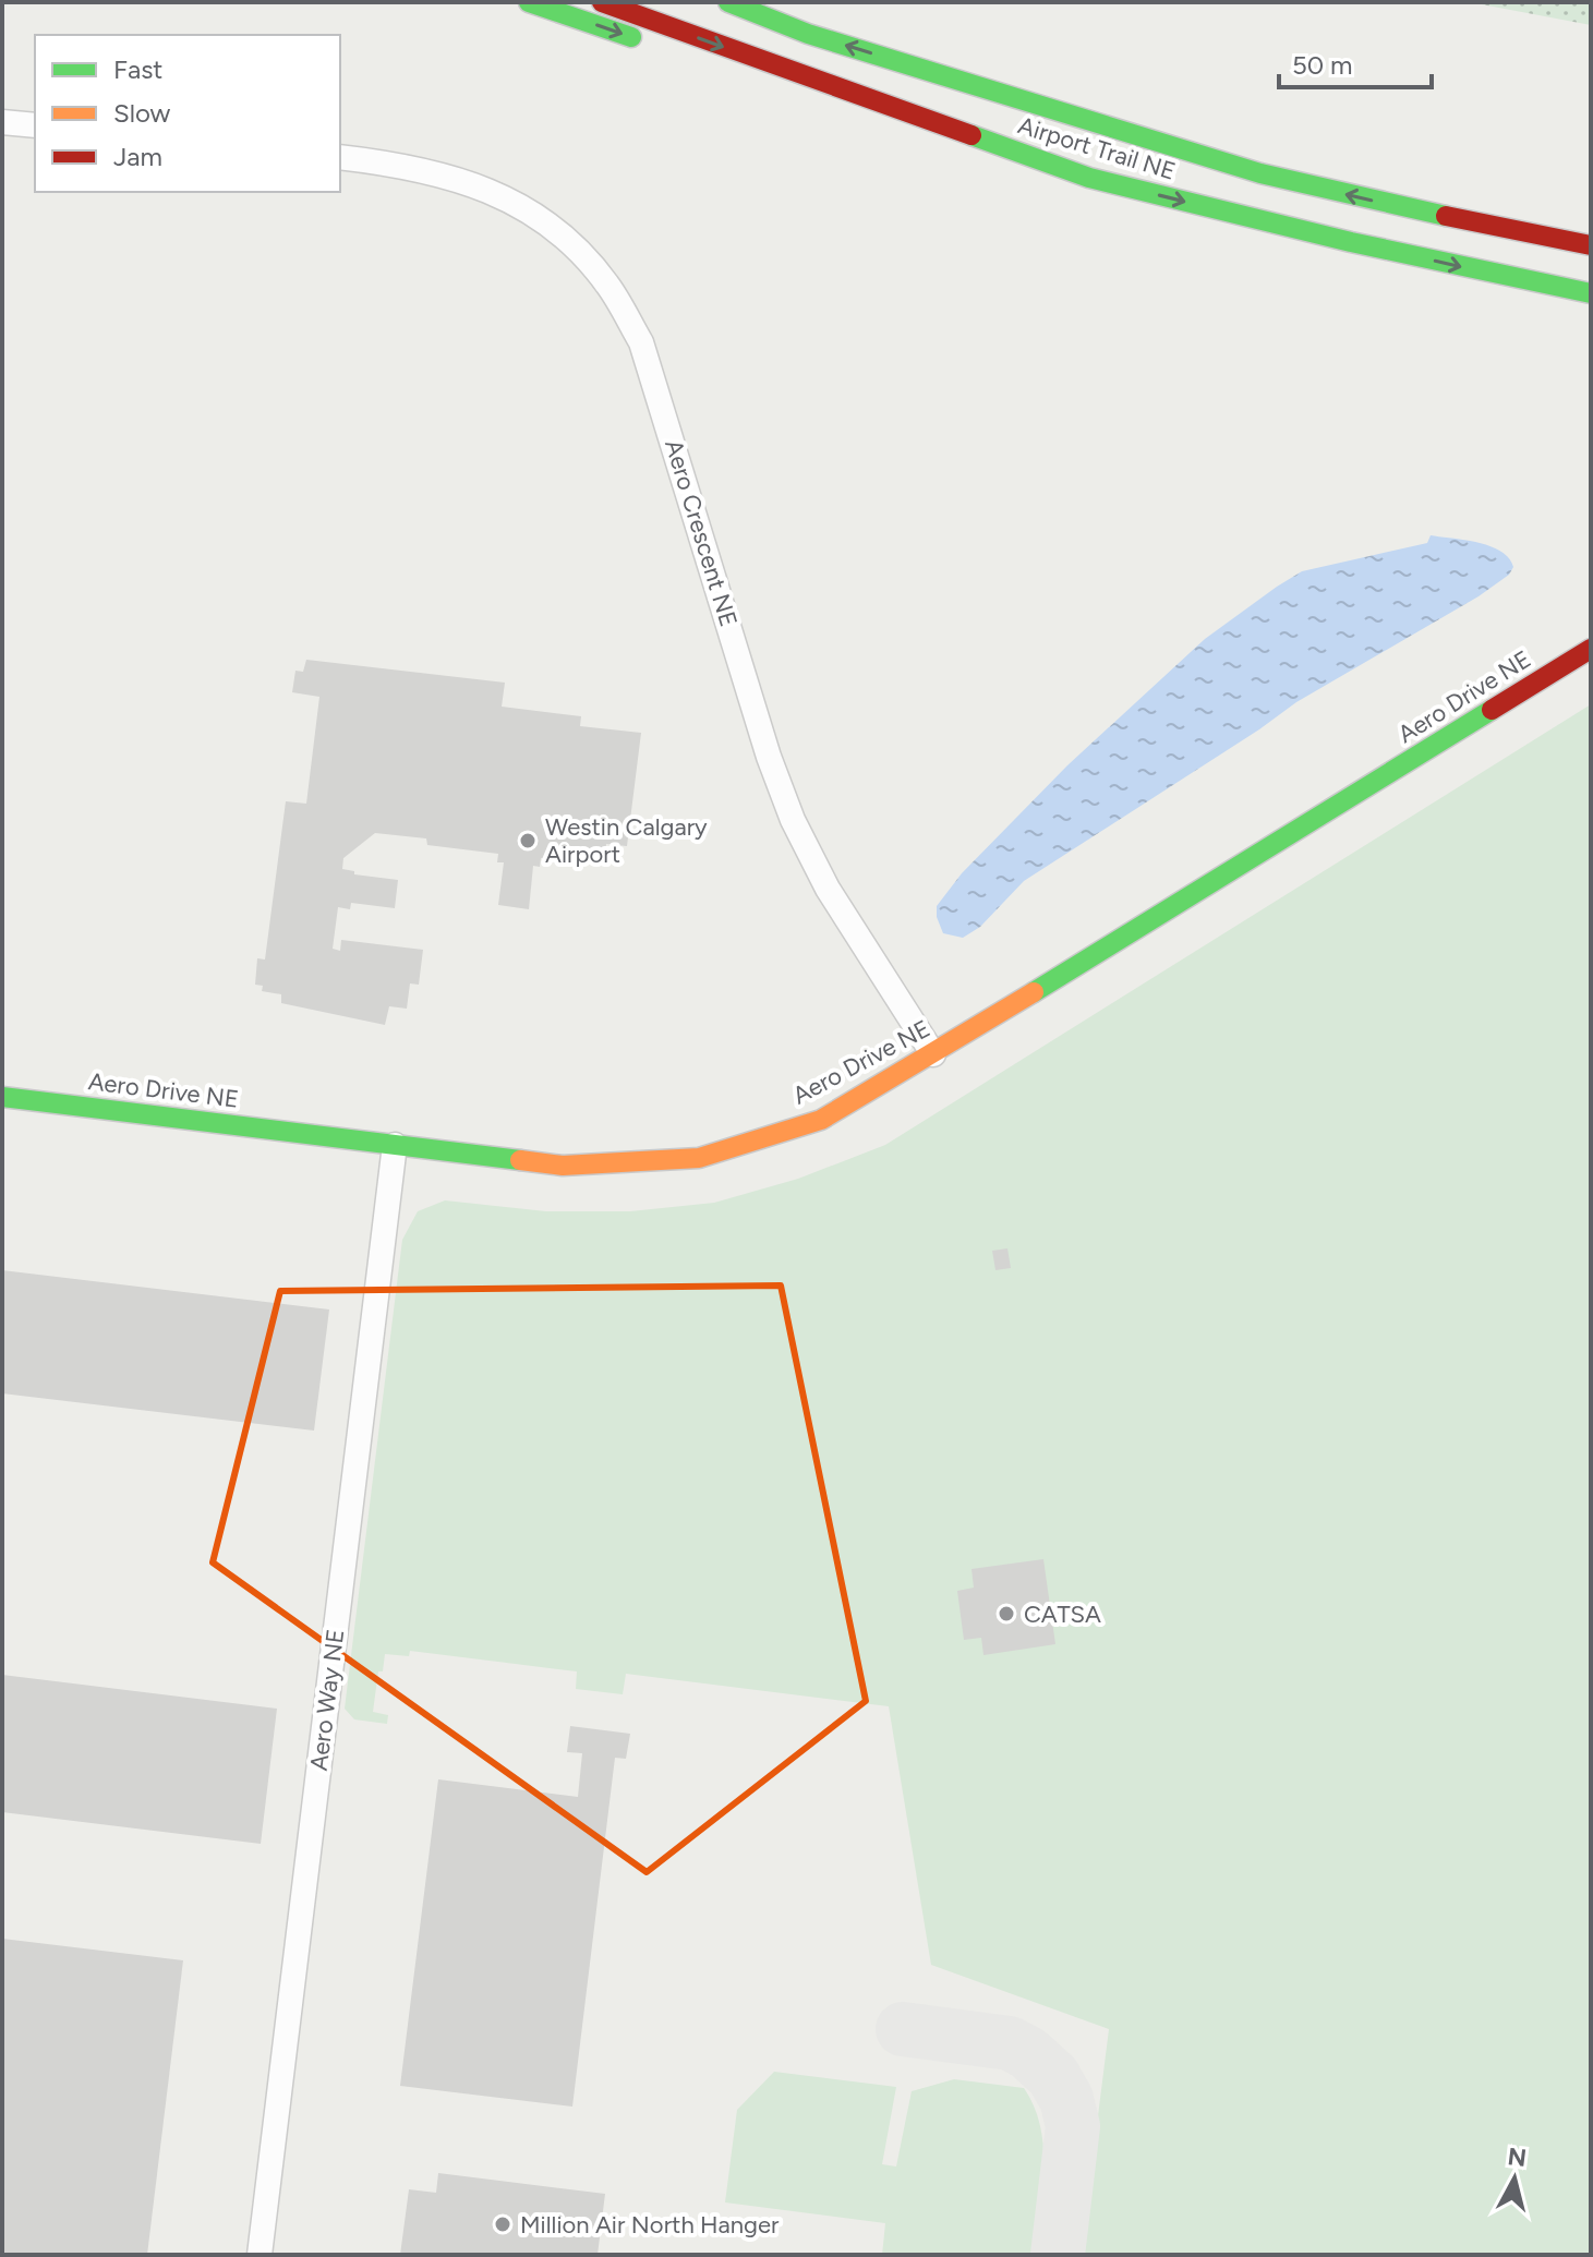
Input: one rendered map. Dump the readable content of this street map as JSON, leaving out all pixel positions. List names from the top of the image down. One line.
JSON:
{"streets":{"main road":["Airport Trail NE","Aero Drive NE"],"street":["Aero Crescent NE","Aero Way NE"]},"crossings":[["Aero Crescent NE","Aero Drive NE"],["Aero Drive NE","Aero Way NE"]],"places":["Westin Calgary Airport","CATSA","Million Air North Hanger"],"legend":["Fast","Slow","Jam"],"scale_bar":"50 m","north":"top"}
